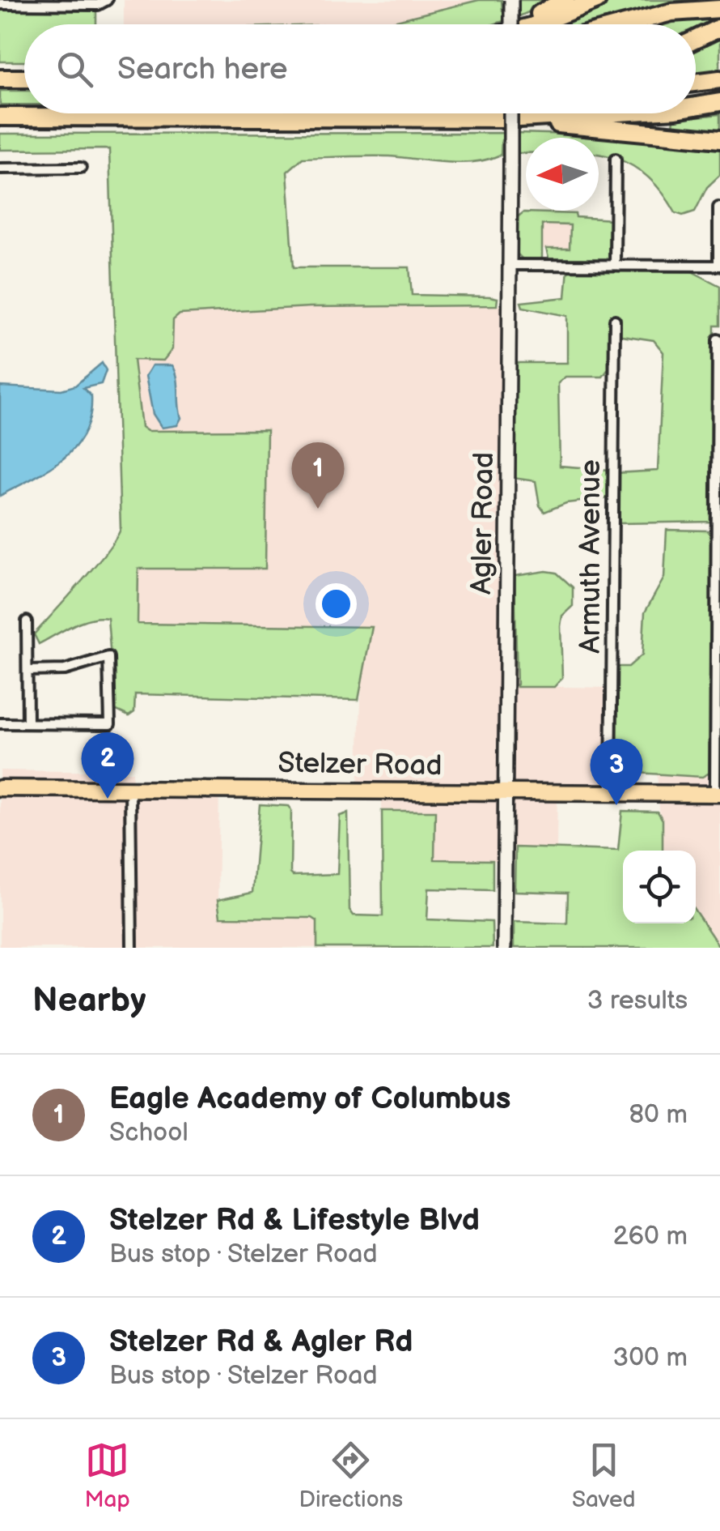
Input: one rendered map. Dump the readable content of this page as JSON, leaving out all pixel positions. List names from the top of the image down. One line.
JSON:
{"streets":{"main road":["Agler Road","Stelzer Road"],"street":["Armuth Avenue"]},"crossings":[["Agler Road","Stelzer Road"],["Armuth Avenue","Stelzer Road"]],"north":"left","page":{"search":"Search here","pins":["1","2","3"],"heading":["Nearby","3 results"],"list":[{"mark":"1","name":"Eagle Academy of Columbus","note":"School","value":"80 m"},{"mark":"2","name":"Stelzer Rd & Lifestyle Blvd","note":"Bus stop · Stelzer Road","value":"260 m"},{"mark":"3","name":"Stelzer Rd & Agler Rd","note":"Bus stop · Stelzer Road","value":"300 m"}],"nav":["Map","Directions","Saved"]}}
